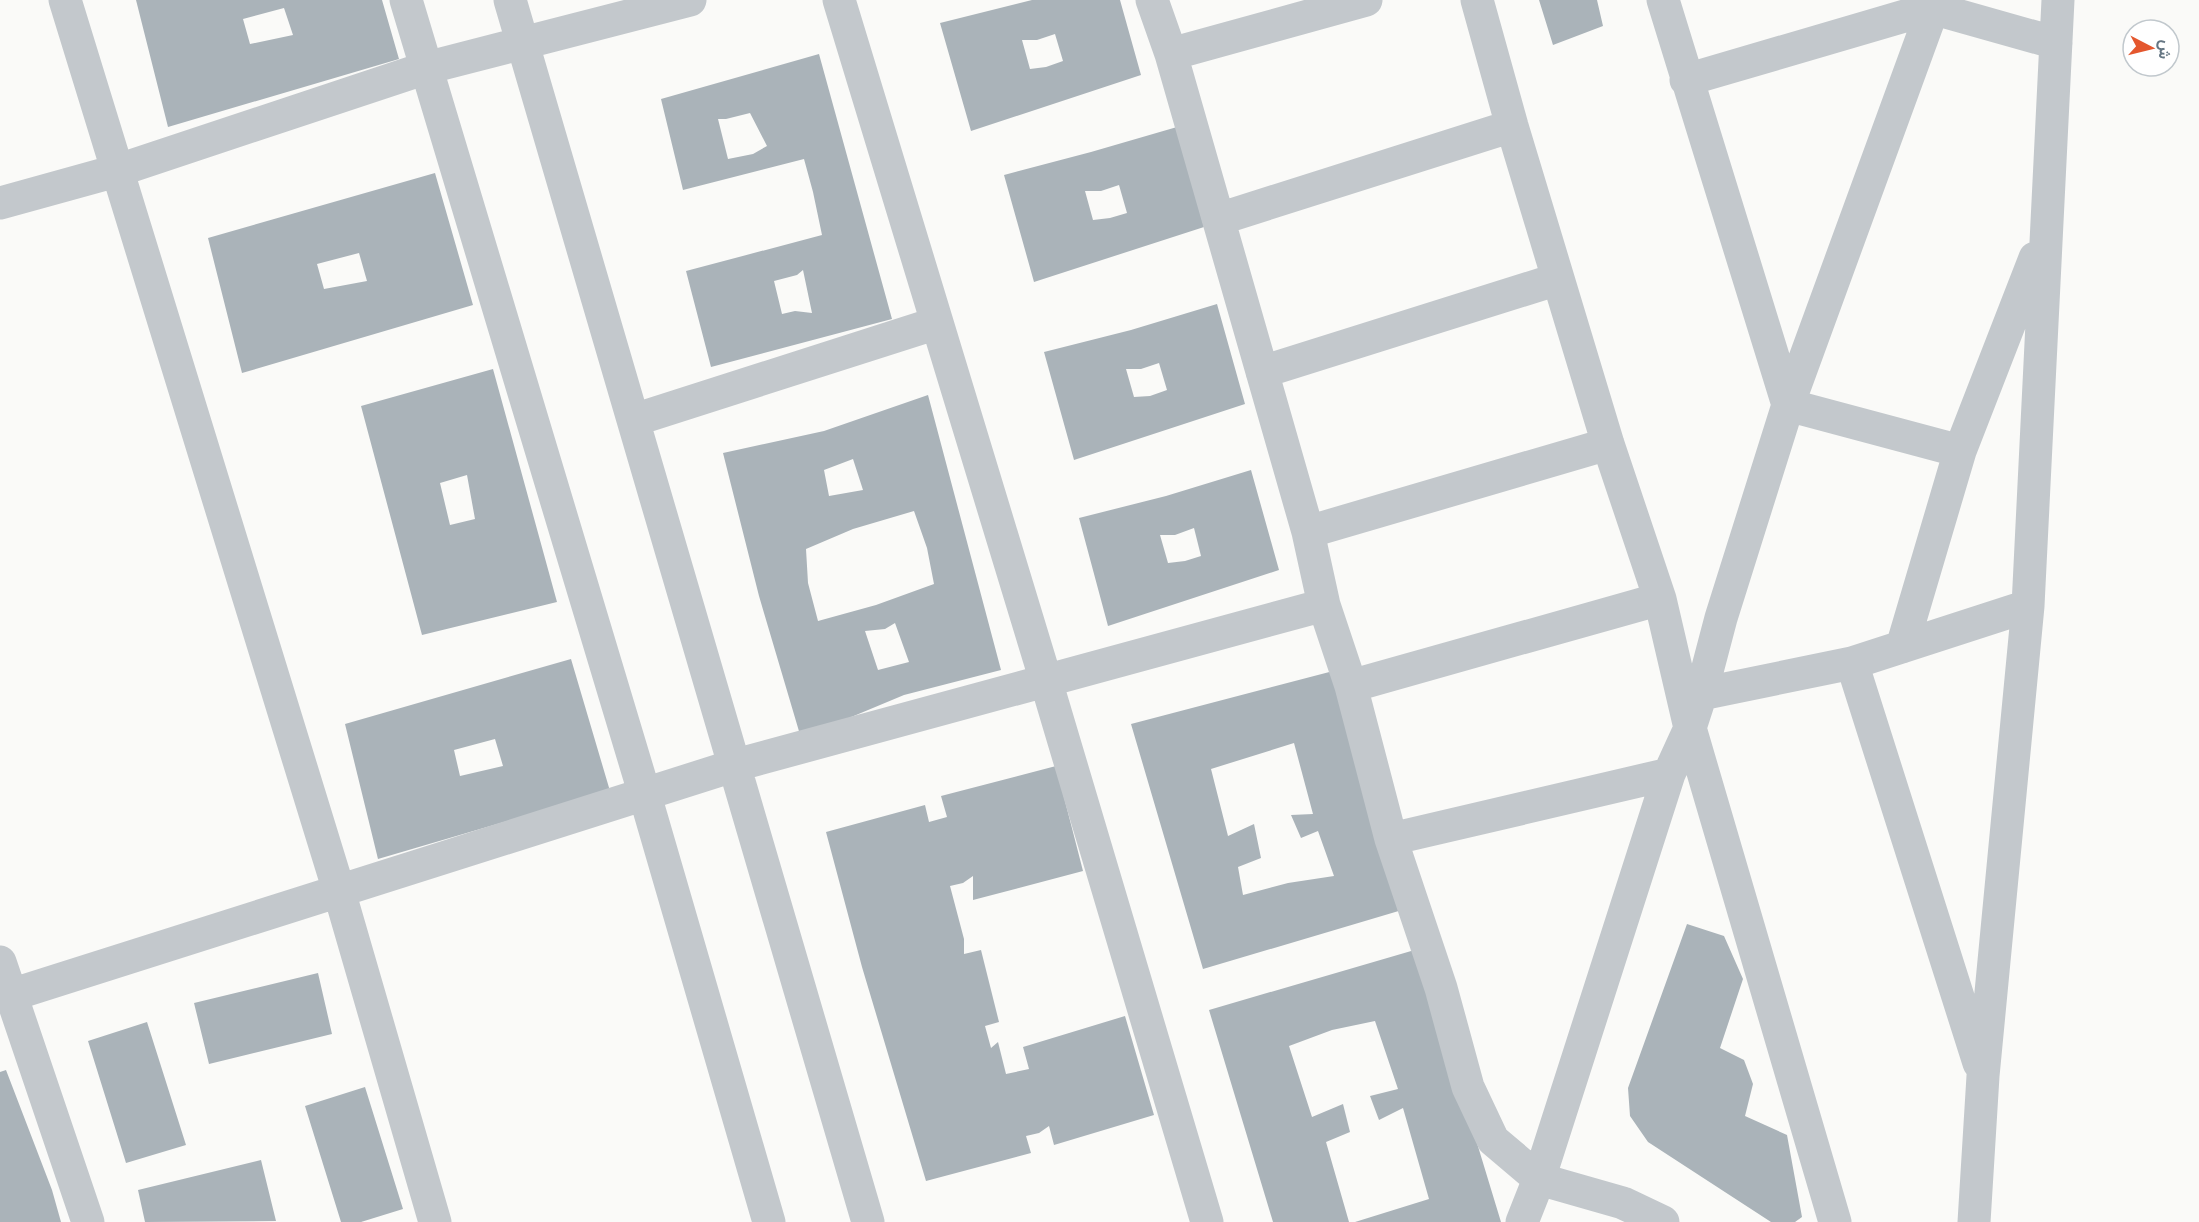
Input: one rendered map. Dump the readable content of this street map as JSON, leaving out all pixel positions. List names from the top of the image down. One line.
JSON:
{"north":"right"}
